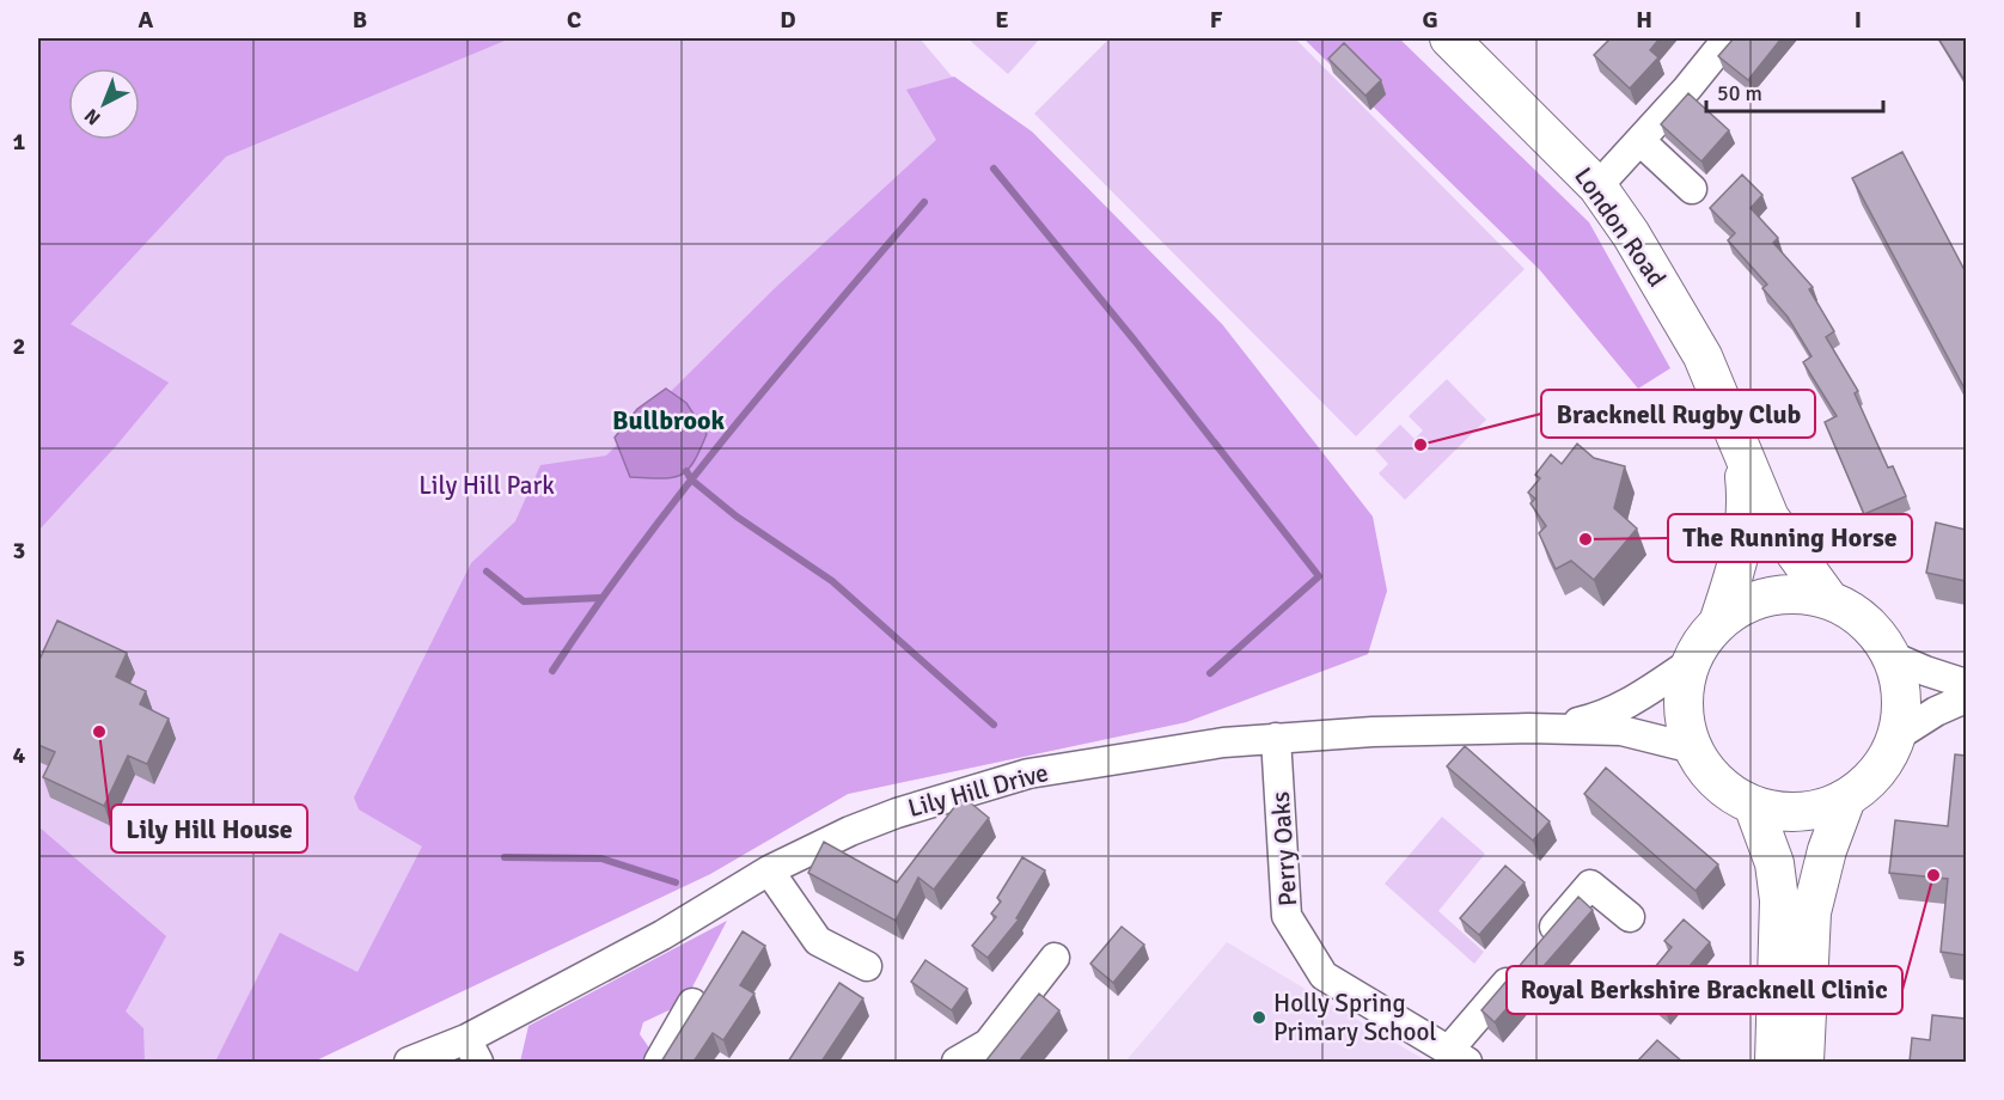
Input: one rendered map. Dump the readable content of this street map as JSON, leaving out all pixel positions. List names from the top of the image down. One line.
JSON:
{"streets":{"main road":["London Road"],"street":["Lily Hill Drive","Perry Oaks"]},"crossings":[["London Road","Lily Hill Drive"],["Lily Hill Drive","Perry Oaks"]],"districts":["Bullbrook"],"parks":["Lily Hill Park"],"places":["Bracknell Rugby Club","The Running Horse","Lily Hill House","Royal Berkshire Bracknell Clinic","Holly Spring Primary School"],"scale_bar":"50 m","north":"bottom left","grid":{"columns":["A","B","C","D","E","F","G","H","I"],"rows":["1","2","3","4","5"]}}
